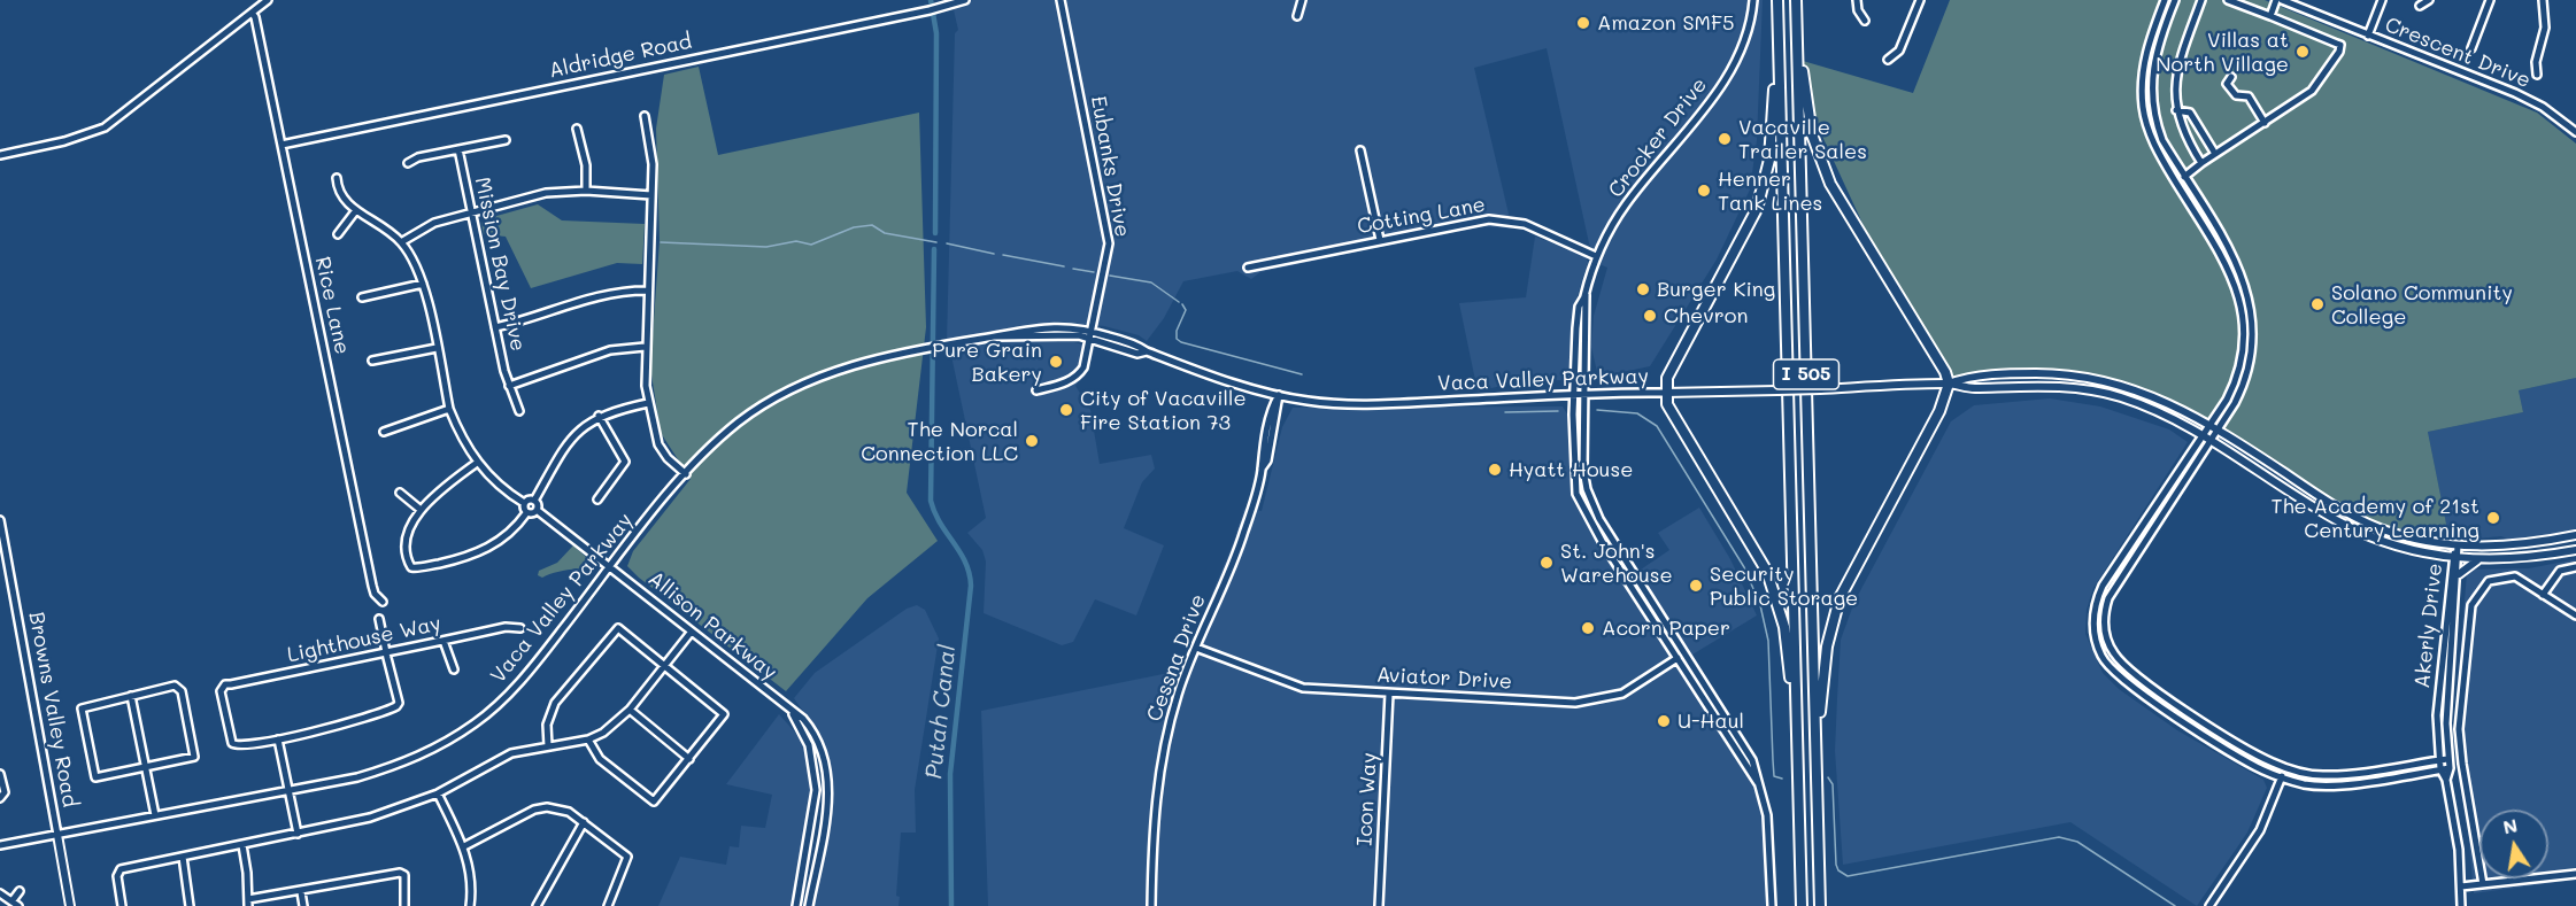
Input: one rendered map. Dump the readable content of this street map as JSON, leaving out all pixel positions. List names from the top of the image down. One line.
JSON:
{"streets":{"highway":["I 505"],"main road":["Vaca Valley Parkway","Browns Valley Road"],"street":["Crescent Drive","Aldridge Road","Crocker Drive","Eubanks Drive","Cotting Lane","Mission Bay Drive","Rice Lane","Allison Parkway","Akerly Drive","Lighthouse Way","Cessna Drive","Aviator Drive","Icon Way"]},"crossings":[["Aldridge Road","Rice Lane"],["Crocker Drive","Cotting Lane"],["Crocker Drive","Vaca Valley Parkway"],["Eubanks Drive","Vaca Valley Parkway"],["Vaca Valley Parkway","Allison Parkway"],["Vaca Valley Parkway","Akerly Drive"],["Vaca Valley Parkway","Cessna Drive"],["Vaca Valley Parkway","Browns Valley Road"],["Cessna Drive","Aviator Drive"],["Aviator Drive","Icon Way"]],"water":["Putah Canal"],"places":["Amazon SMF5","Villas at North Village","Vacaville Trailer Sales","Henner Tank Lines","Burger King","Solano Community College","Chevron","Pure Grain Bakery","City of Vacaville Fire Station 73","The Norcal Connection LLC","Hyatt House","The Academy of 21st Century Learning","St. John's Warehouse","Security Public Storage","Acorn Paper","U-Haul"],"north":"top"}
